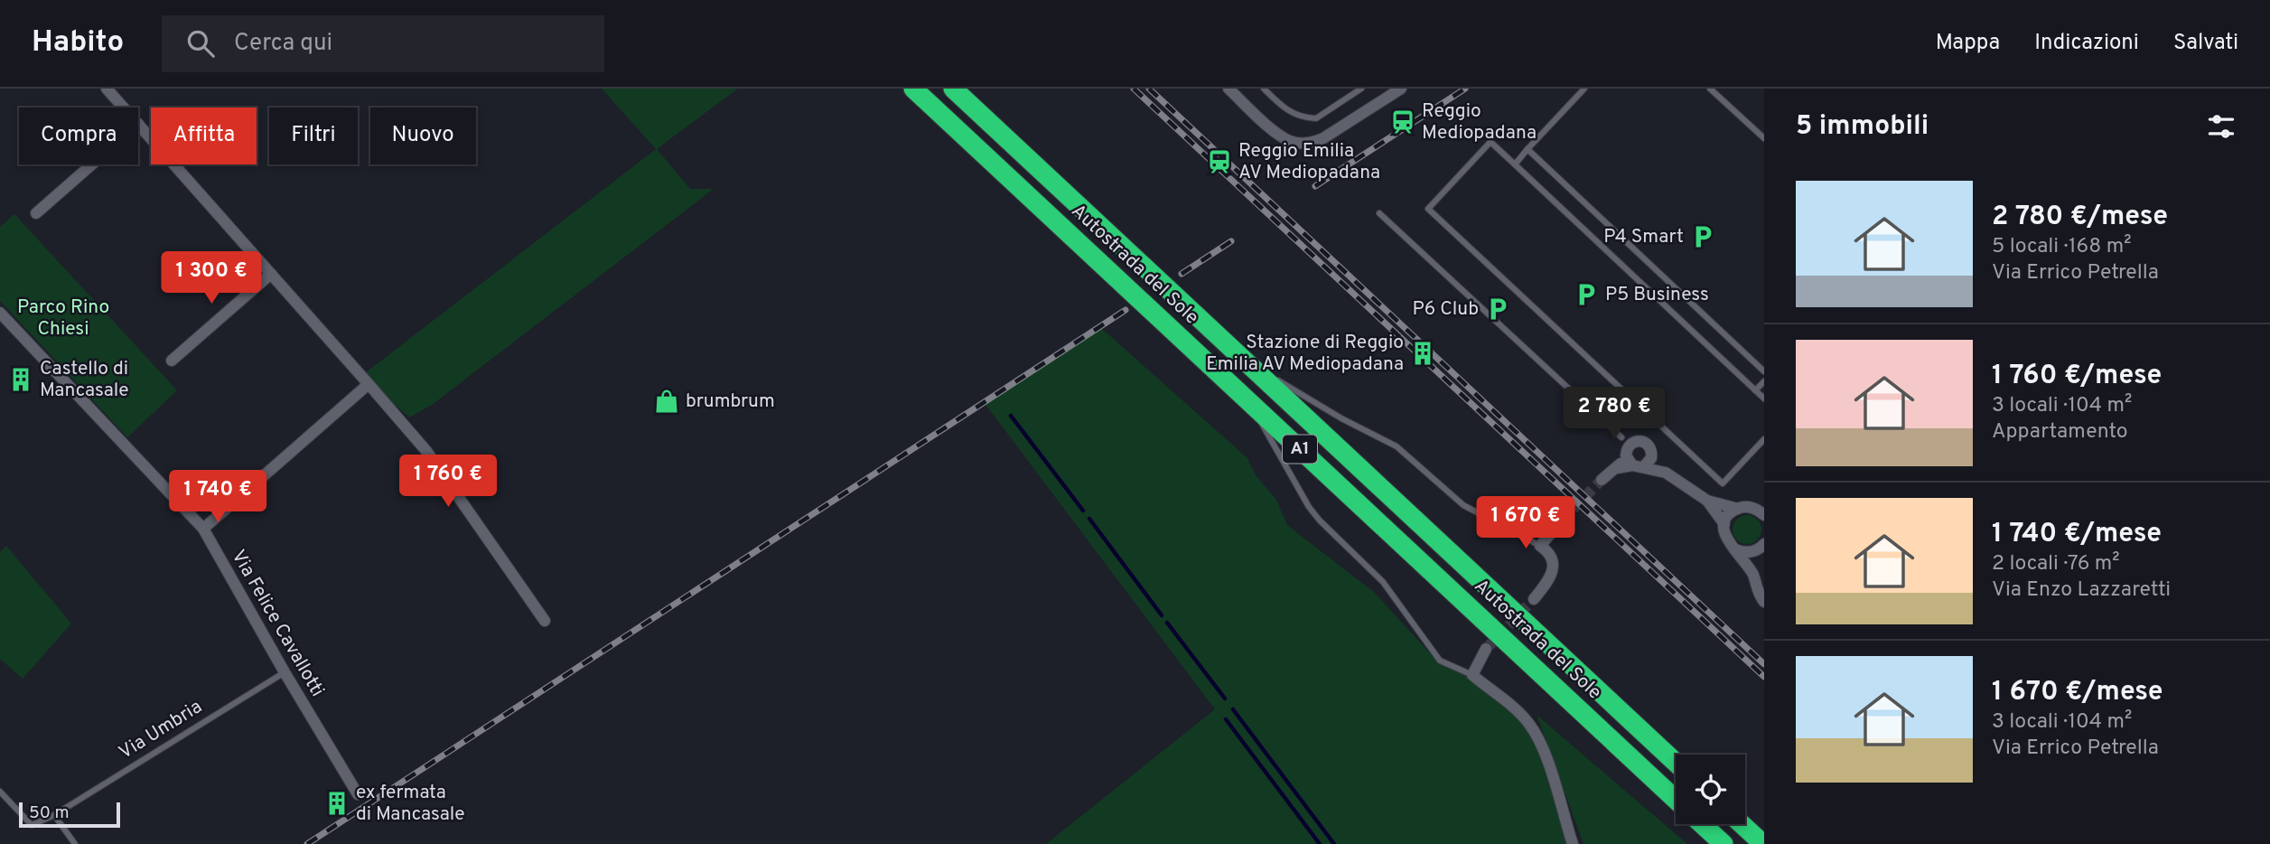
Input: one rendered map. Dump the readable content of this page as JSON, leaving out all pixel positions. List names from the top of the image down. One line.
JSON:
{"streets":{"highway":["Autostrada del Sole","A1"],"street":["Via Felice Cavallotti"],"lane":["Via Umbria"]},"crossings":[["Via Felice Cavallotti","Via Umbria"]],"parks":["Parco Rino Chiesi"],"places":{"station":["Reggio Mediopadana","Reggio Emilia AV Mediopadana"],"parking":["P4 Smart","P5 Business","P6 Club"],"building":["Stazione di Reggio Emilia AV Mediopadana","Castello di Mancasale","ex fermata di Mancasale"],"shop":["brumbrum"]},"scale_bar":"50 m","page":{"header":"Habito","search":"Cerca qui","nav":["Mappa","Indicazioni","Salvati"],"heading":"5 immobili","chip":["Compra","Affitta","Filtri","Nuovo"],"list":[{"name":"2 780 €/mese","note":"5 locali · 168 m² · Via Errico Petrella"},{"name":"1 760 €/mese","note":"3 locali · 104 m² · Appartamento"},{"name":"1 740 €/mese","note":"2 locali · 76 m² · Via Enzo Lazzaretti"},{"name":"1 670 €/mese","note":"3 locali · 104 m² · Via Errico Petrella"}],"price":["1 300 €","2 780 €","1 760 €","1 740 €","1 670 €"],"scale":"50 m"}}
